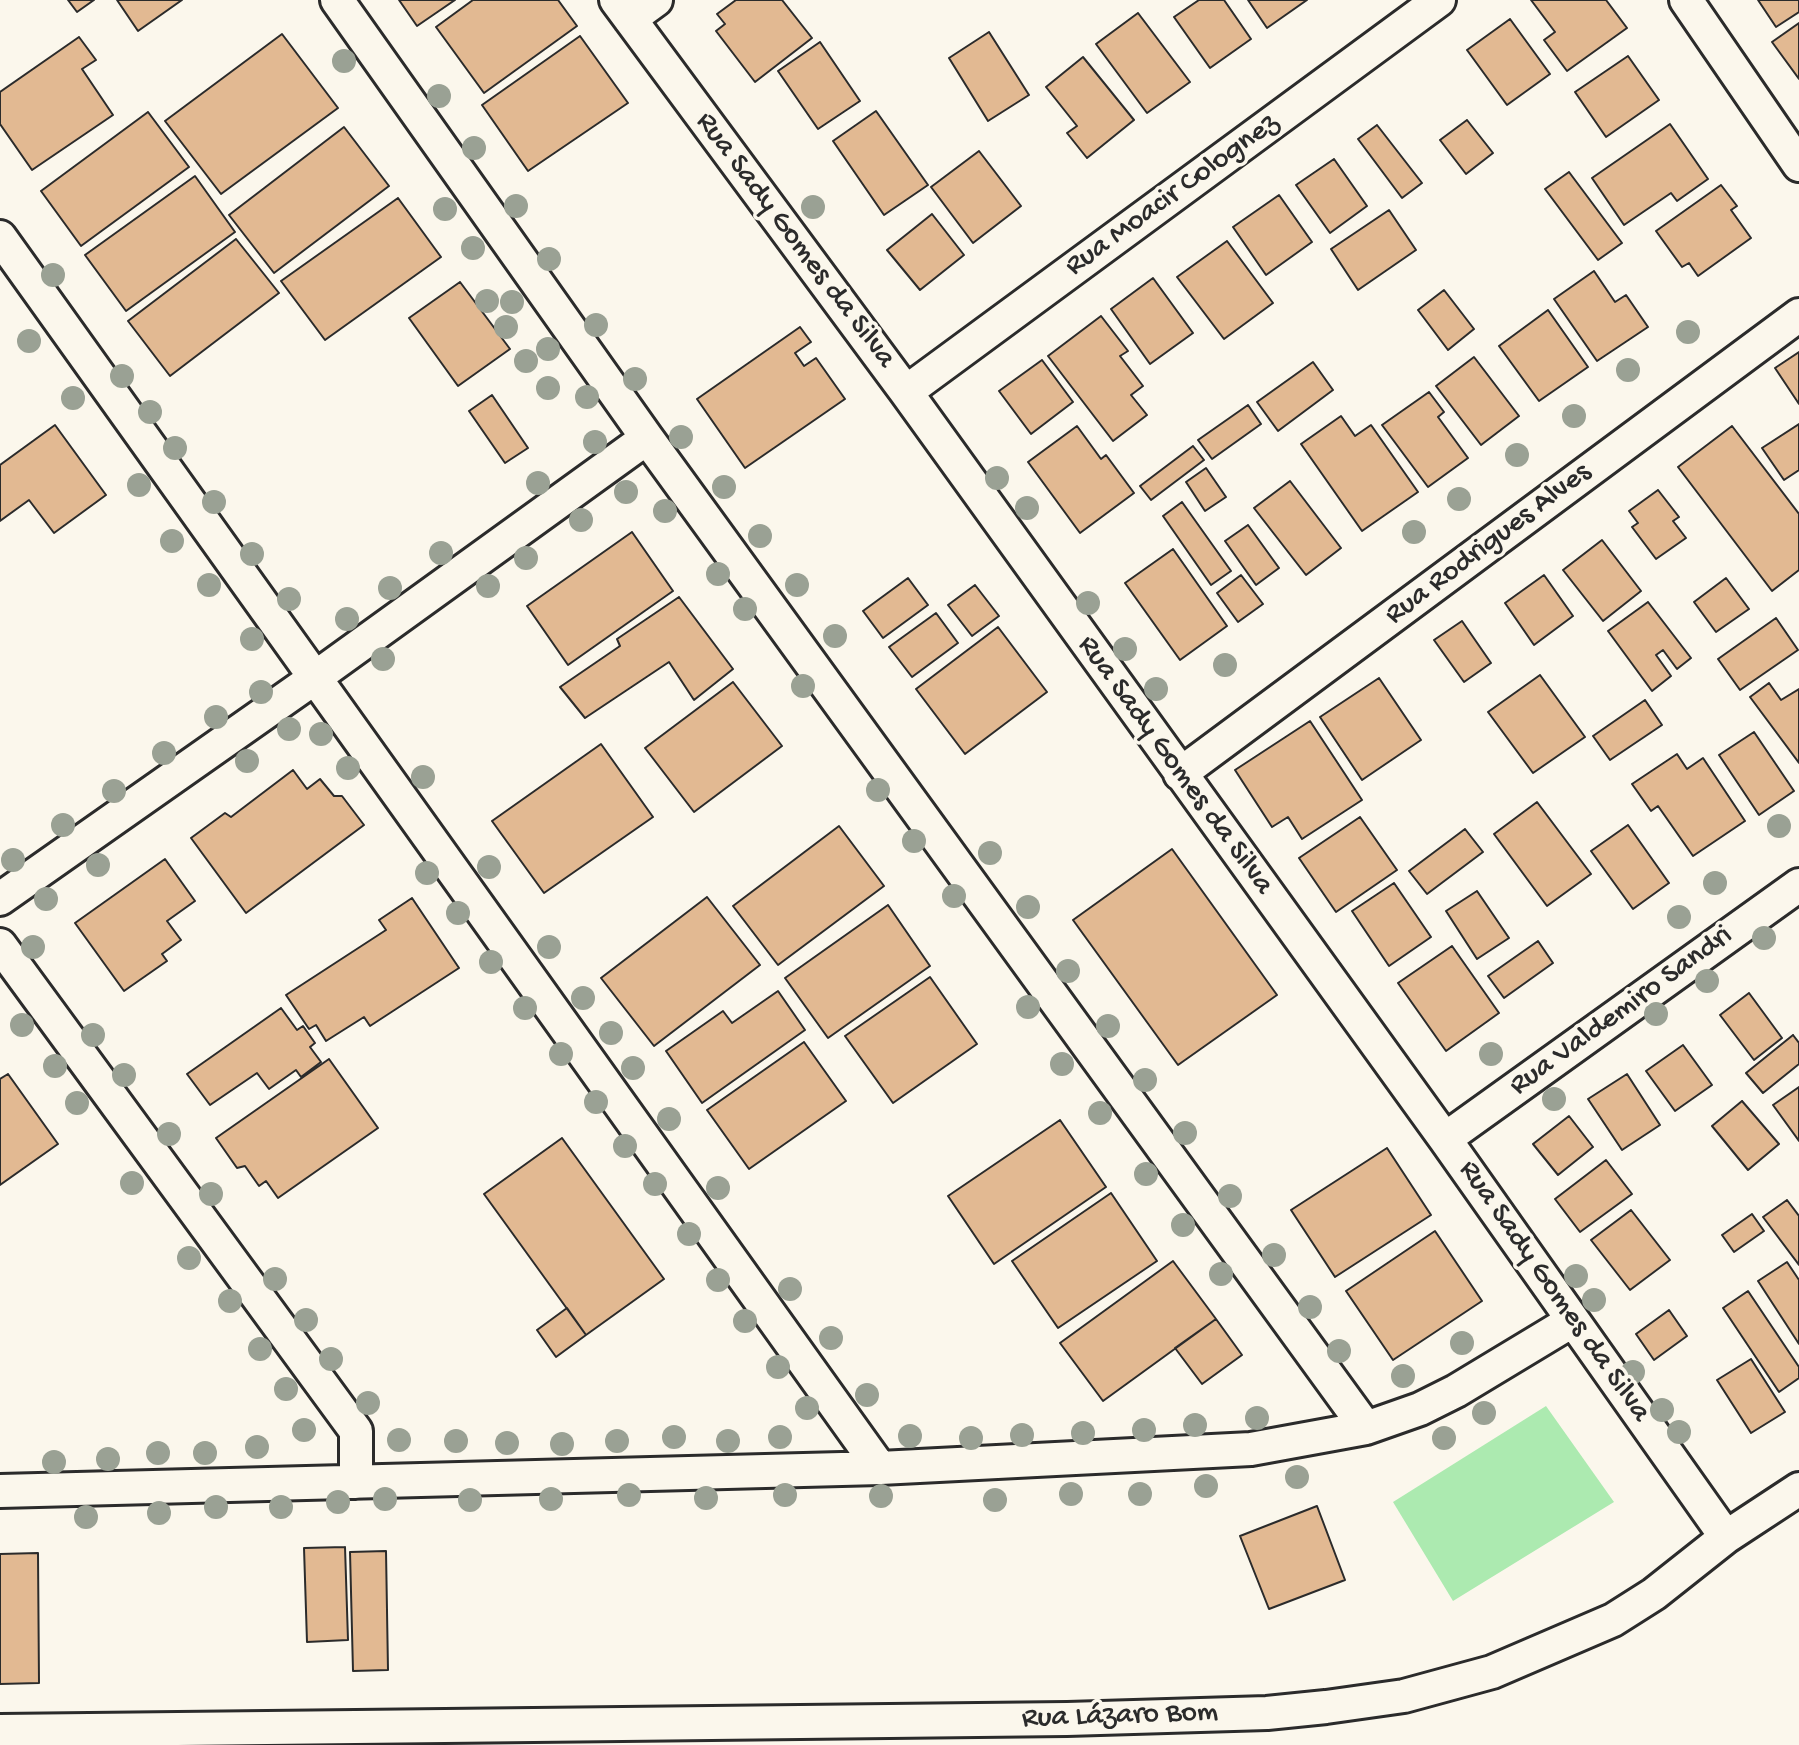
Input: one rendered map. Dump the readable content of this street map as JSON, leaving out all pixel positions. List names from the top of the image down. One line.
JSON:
{"streets":{"street":["Rua Moacir Colognez","Rua Sady Gomes da Silva","Rua Rodrigues Alves","Rua Valdemiro Sandri","Rua Lázaro Bom"]},"crossings":[["Rua Moacir Colognez","Rua Sady Gomes da Silva"],["Rua Sady Gomes da Silva","Rua Rodrigues Alves"],["Rua Sady Gomes da Silva","Rua Valdemiro Sandri"],["Rua Sady Gomes da Silva","Rua Lázaro Bom"]]}
